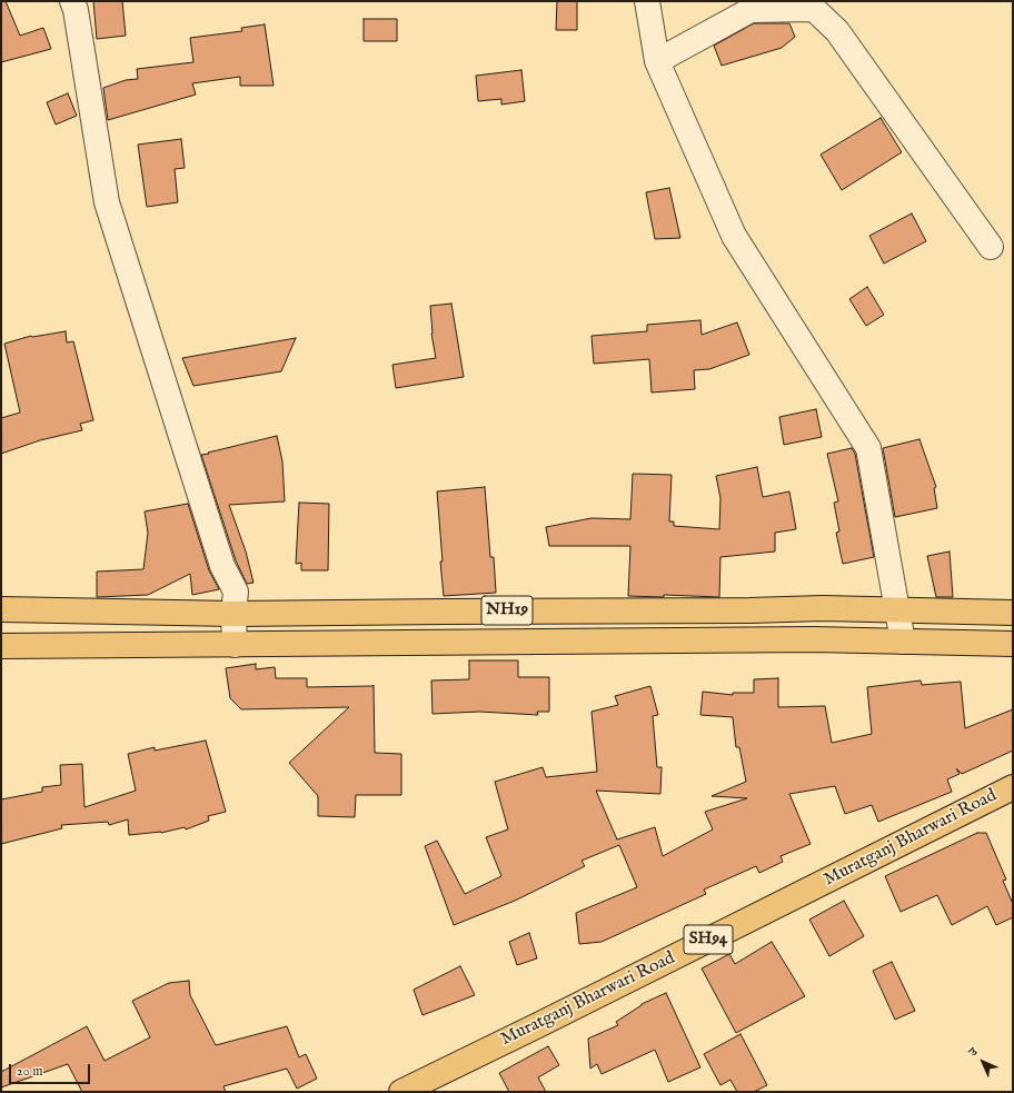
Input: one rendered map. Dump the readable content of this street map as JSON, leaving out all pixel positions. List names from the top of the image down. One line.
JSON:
{"streets":{"main road":["NH19","Muratganj Bharwari Road","SH94"]},"scale_bar":"20 m","north":"top left"}
